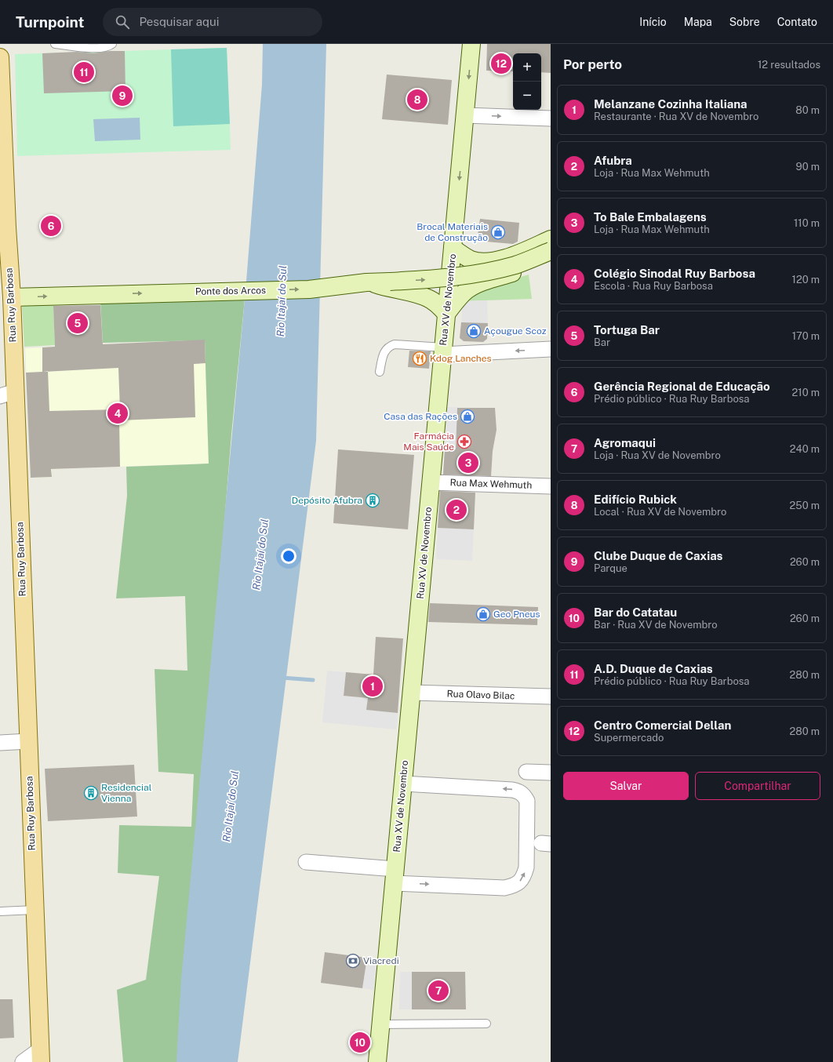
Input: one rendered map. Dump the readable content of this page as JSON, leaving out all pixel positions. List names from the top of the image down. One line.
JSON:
{"streets":{"main road":["Ponte dos Arcos","Rua XV de Novembro","Rua Ruy Barbosa"],"street":["Rua Max Wehmuth","Rua Olavo Bilac"]},"crossings":[["Ponte dos Arcos","Rua Ruy Barbosa"],["Rua XV de Novembro","Rua Max Wehmuth"],["Rua XV de Novembro","Rua Olavo Bilac"]],"water":["Rio Itajaí do Sul"],"places":{"shop":["Brocal Materiais de Construção","Açougue Scoz","Casa das Rações","Geo Pneus"],"restaurant":["Kdog Lanches"],"pharmacy":["Farmácia Mais Saúde"],"building":["Depósito Afubra","Residencial Vienna"],"bank":["Viacredi"]},"page":{"header":"Turnpoint","search":"Pesquisar aqui","nav":["Início","Mapa","Sobre","Contato"],"heading":["Por perto","12 resultados"],"pins":["12","11","9","8","6","5","4","3","2","1","7","10"],"map_buttons":["+","−"],"list":[{"mark":"1","name":"Melanzane Cozinha Italiana","note":"Restaurante · Rua XV de Novembro","value":"80 m"},{"mark":"2","name":"Afubra","note":"Loja · Rua Max Wehmuth","value":"90 m"},{"mark":"3","name":"To Bale Embalagens","note":"Loja · Rua Max Wehmuth","value":"110 m"},{"mark":"4","name":"Colégio Sinodal Ruy Barbosa","note":"Escola · Rua Ruy Barbosa","value":"120 m"},{"mark":"5","name":"Tortuga Bar","note":"Bar","value":"170 m"},{"mark":"6","name":"Gerência Regional de Educação","note":"Prédio público · Rua Ruy Barbosa","value":"210 m"},{"mark":"7","name":"Agromaqui","note":"Loja · Rua XV de Novembro","value":"240 m"},{"mark":"8","name":"Edifício Rubick","note":"Local · Rua XV de Novembro","value":"250 m"},{"mark":"9","name":"Clube Duque de Caxias","note":"Parque","value":"260 m"},{"mark":"10","name":"Bar do Catatau","note":"Bar · Rua XV de Novembro","value":"260 m"},{"mark":"11","name":"A.D. Duque de Caxias","note":"Prédio público · Rua Ruy Barbosa","value":"280 m"},{"mark":"12","name":"Centro Comercial Dellan","note":"Supermercado","value":"280 m"}],"buttons":["Salvar","Compartilhar"]}}
